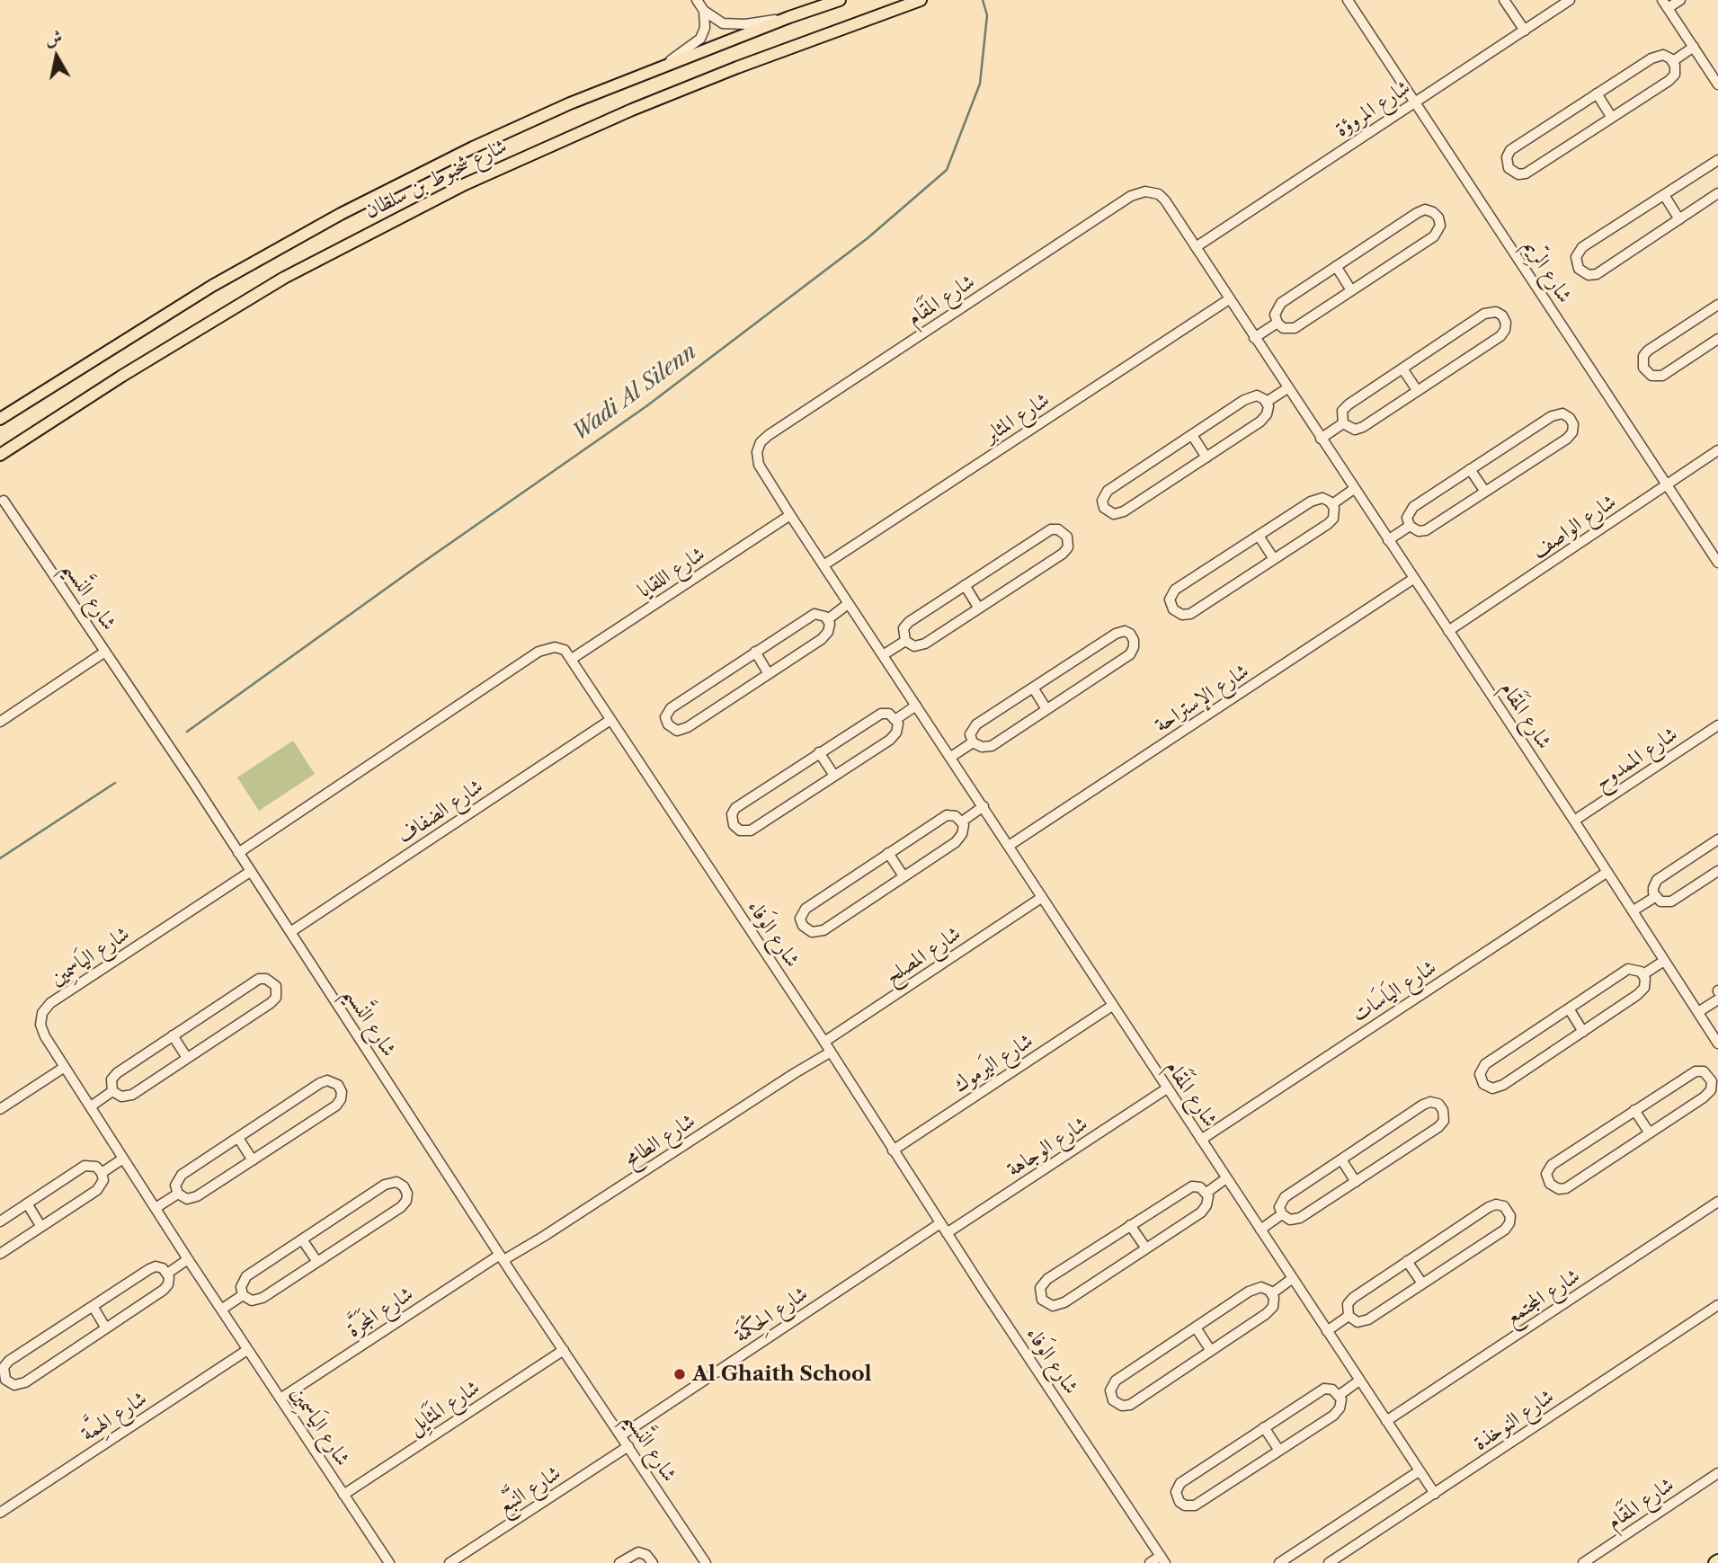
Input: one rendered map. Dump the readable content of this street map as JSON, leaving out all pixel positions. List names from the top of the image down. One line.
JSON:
{"streets":{"main road":["شارع شخبوط بن سلطان"],"street":["شارع المروؤة","شارع الرِّيم","شارع المَقَام","شارع المثابر","شارع الواصف","شارع اللقايا","شارع النَّسيم","شارع الإستراحة","شارع الممدوح","شارع الضفاف","شارع الوَفاء","شارع المصلح","شارع اليَاسمِين","شارع اليَاسَات","شارع اليَرموك","شارع الطامح","شارع الوجاهة","شارع المجتمع","شارع المَجَرَّة","شارع الحِكْمَة","شارع المَثَايِل","شارع الهِمَّة","شارع النوخذة","شارع النَّبْع"]},"crossings":[["شارع المروؤة","شارع الرِّيم"],["شارع المروؤة","شارع المَقَام"],["شارع الرِّيم","شارع الواصف"],["شارع المَقَام","شارع المثابر"],["شارع المَقَام","شارع الواصف"],["شارع المَقَام","شارع اللقايا"],["شارع المَقَام","شارع الإستراحة"],["شارع المَقَام","شارع الممدوح"],["شارع المَقَام","شارع المصلح"],["شارع المَقَام","شارع اليَاسَات"],["شارع المَقَام","شارع اليَرموك"],["شارع المَقَام","شارع الوجاهة"],["شارع المَقَام","شارع المجتمع"],["شارع المَقَام","شارع النوخذة"],["شارع اللقايا","شارع الوَفاء"],["شارع النَّسيم","شارع الضفاف"],["شارع النَّسيم","شارع اليَاسمِين"],["شارع النَّسيم","شارع الطامح"],["شارع النَّسيم","شارع المَجَرَّة"],["شارع النَّسيم","شارع الحِكْمَة"],["شارع النَّسيم","شارع المَثَايِل"],["شارع النَّسيم","شارع النَّبْع"],["شارع الضفاف","شارع الوَفاء"],["شارع الوَفاء","شارع المصلح"],["شارع الوَفاء","شارع اليَرموك"],["شارع الوَفاء","شارع الطامح"],["شارع الوَفاء","شارع الوجاهة"],["شارع الوَفاء","شارع الحِكْمَة"],["شارع المصلح","شارع الطامح"],["شارع اليَاسمِين","شارع المَجَرَّة"],["شارع اليَاسمِين","شارع المَثَايِل"],["شارع اليَاسمِين","شارع الهِمَّة"],["شارع الطامح","شارع المَجَرَّة"]],"water":["Wadi Al Silenn"],"places":["Al Ghaith School"],"north":"top"}
